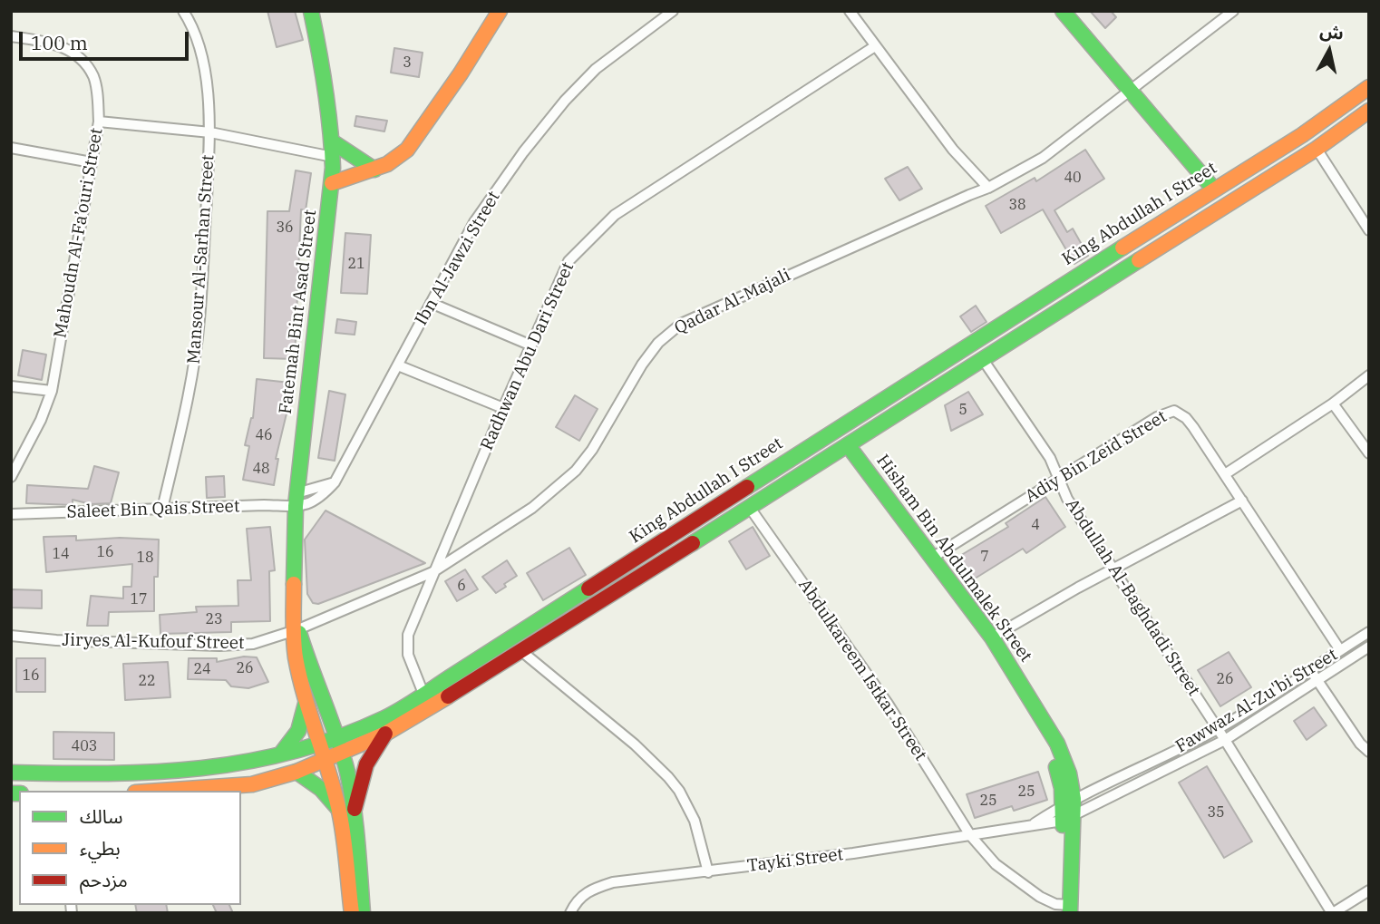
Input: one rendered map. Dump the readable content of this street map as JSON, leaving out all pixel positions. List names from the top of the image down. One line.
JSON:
{"streets":{"main road":["King Abdullah I Street","Fatemah Bint Asad Street","Hisham Bin Abdulmalek Street"],"street":["Mahoudn Al-Fa’ouri Street","Ibn Al-Jawzi Street","Mansour Al-Sarhan Street","Qadar Al-Majali","Radhwan Abu Dari Street","Adiy Bin Zeid Street","Saleet Bin Qais Street","Abdullah Al-Baghdadi Street","Jiryes Al-Kufouf Street","Abdulkareem Istkar Street","Fawwaz Al-Zu'bi Street","Tayki Street"]},"crossings":[["King Abdullah I Street","Fatemah Bint Asad Street"],["King Abdullah I Street","Radhwan Abu Dari Street"],["King Abdullah I Street","Hisham Bin Abdulmalek Street"],["King Abdullah I Street","Abdullah Al-Baghdadi Street"],["King Abdullah I Street","Abdulkareem Istkar Street"],["Ibn Al-Jawzi Street","Fatemah Bint Asad Street"],["Ibn Al-Jawzi Street","Saleet Bin Qais Street"],["Mansour Al-Sarhan Street","Saleet Bin Qais Street"],["Qadar Al-Majali","Fatemah Bint Asad Street"],["Qadar Al-Majali","Radhwan Abu Dari Street"],["Qadar Al-Majali","Jiryes Al-Kufouf Street"],["Fatemah Bint Asad Street","Saleet Bin Qais Street"],["Fatemah Bint Asad Street","Jiryes Al-Kufouf Street"],["Adiy Bin Zeid Street","Hisham Bin Abdulmalek Street"],["Adiy Bin Zeid Street","Abdullah Al-Baghdadi Street"],["Adiy Bin Zeid Street","Fawwaz Al-Zu'bi Street"],["Hisham Bin Abdulmalek Street","Abdulkareem Istkar Street"],["Hisham Bin Abdulmalek Street","Fawwaz Al-Zu'bi Street"],["Hisham Bin Abdulmalek Street","Tayki Street"],["Abdullah Al-Baghdadi Street","Fawwaz Al-Zu'bi Street"],["Abdulkareem Istkar Street","Tayki Street"],["Fawwaz Al-Zu'bi Street","Tayki Street"]],"house_numbers":["3","40","38","36","21","5","46","48","4","16","14","7","18","6","17","23","26","24","16","26","22","403","25","25","35"],"legend":["سالك","بطيء","مزدحم"],"scale_bar":"100 m","north":"top"}
